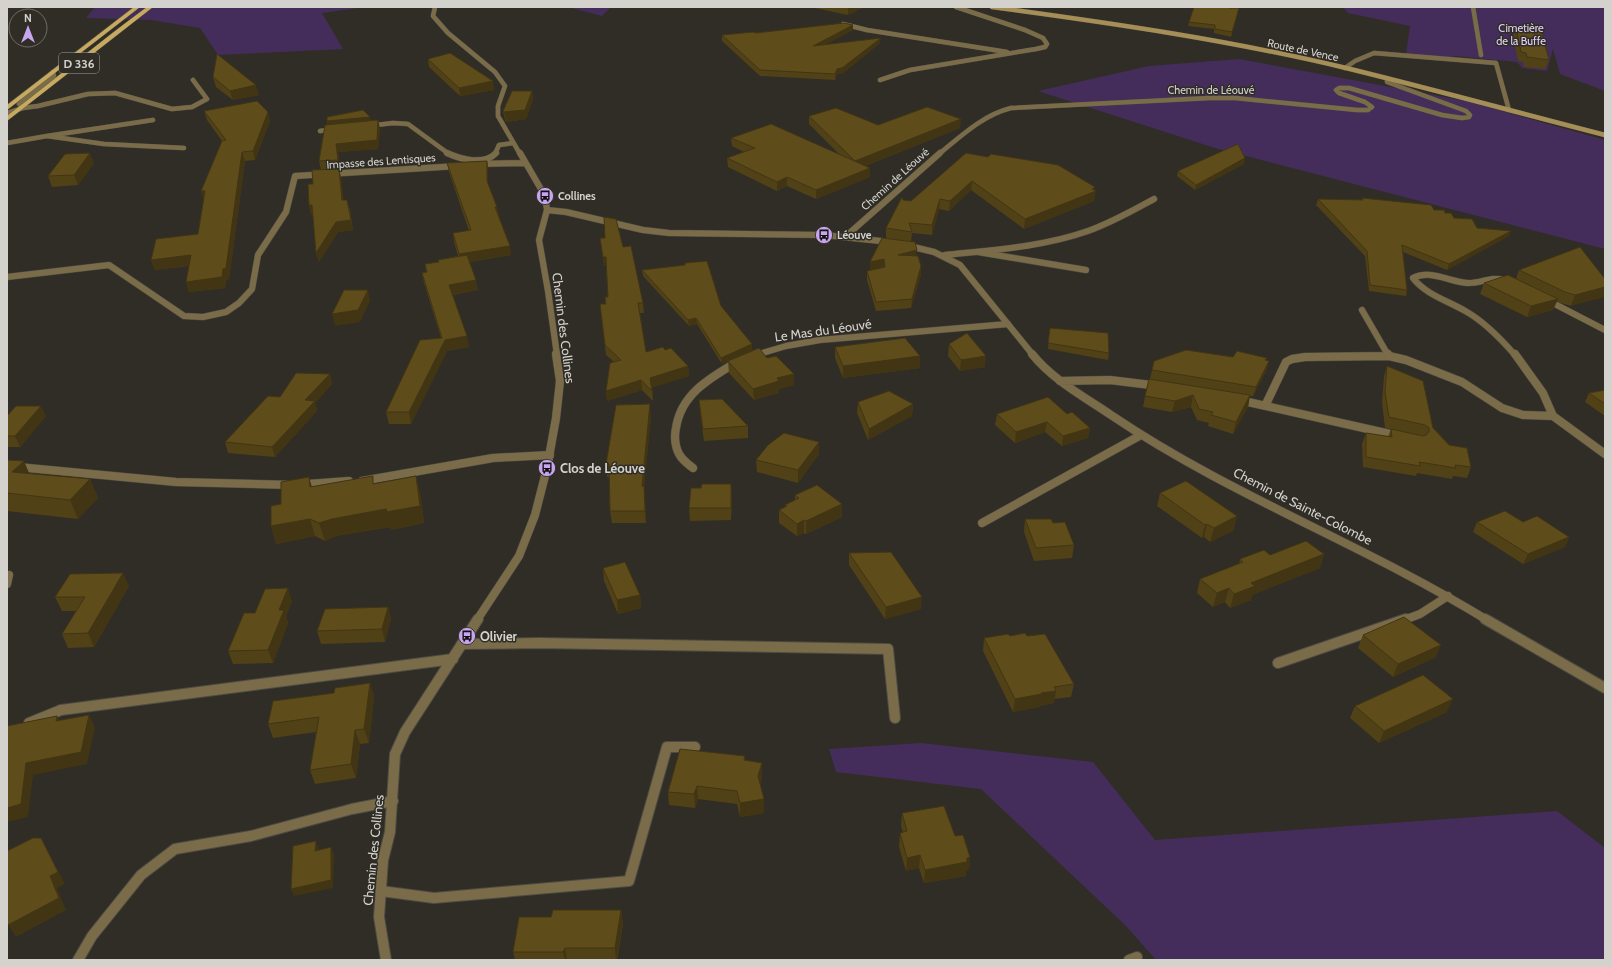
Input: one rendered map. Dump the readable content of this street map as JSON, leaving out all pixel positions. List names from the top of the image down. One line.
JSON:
{"streets":{"main road":["Route de Vence","D 336"],"street":["Chemin de Léouvé","Impasse des Lentisques","Chemin des Collines","Le Mas du Léouvé","Chemin de Sainte-Colombe"]},"crossings":[["Route de Vence","Chemin de Léouvé"],["Le Mas du Léouvé","Chemin de Sainte-Colombe"]],"parks":["Cimetière de la Buffe"],"places":{"bus stop":["Collines","Léouve","Clos de Léouve","Olivier"]},"north":"top"}
